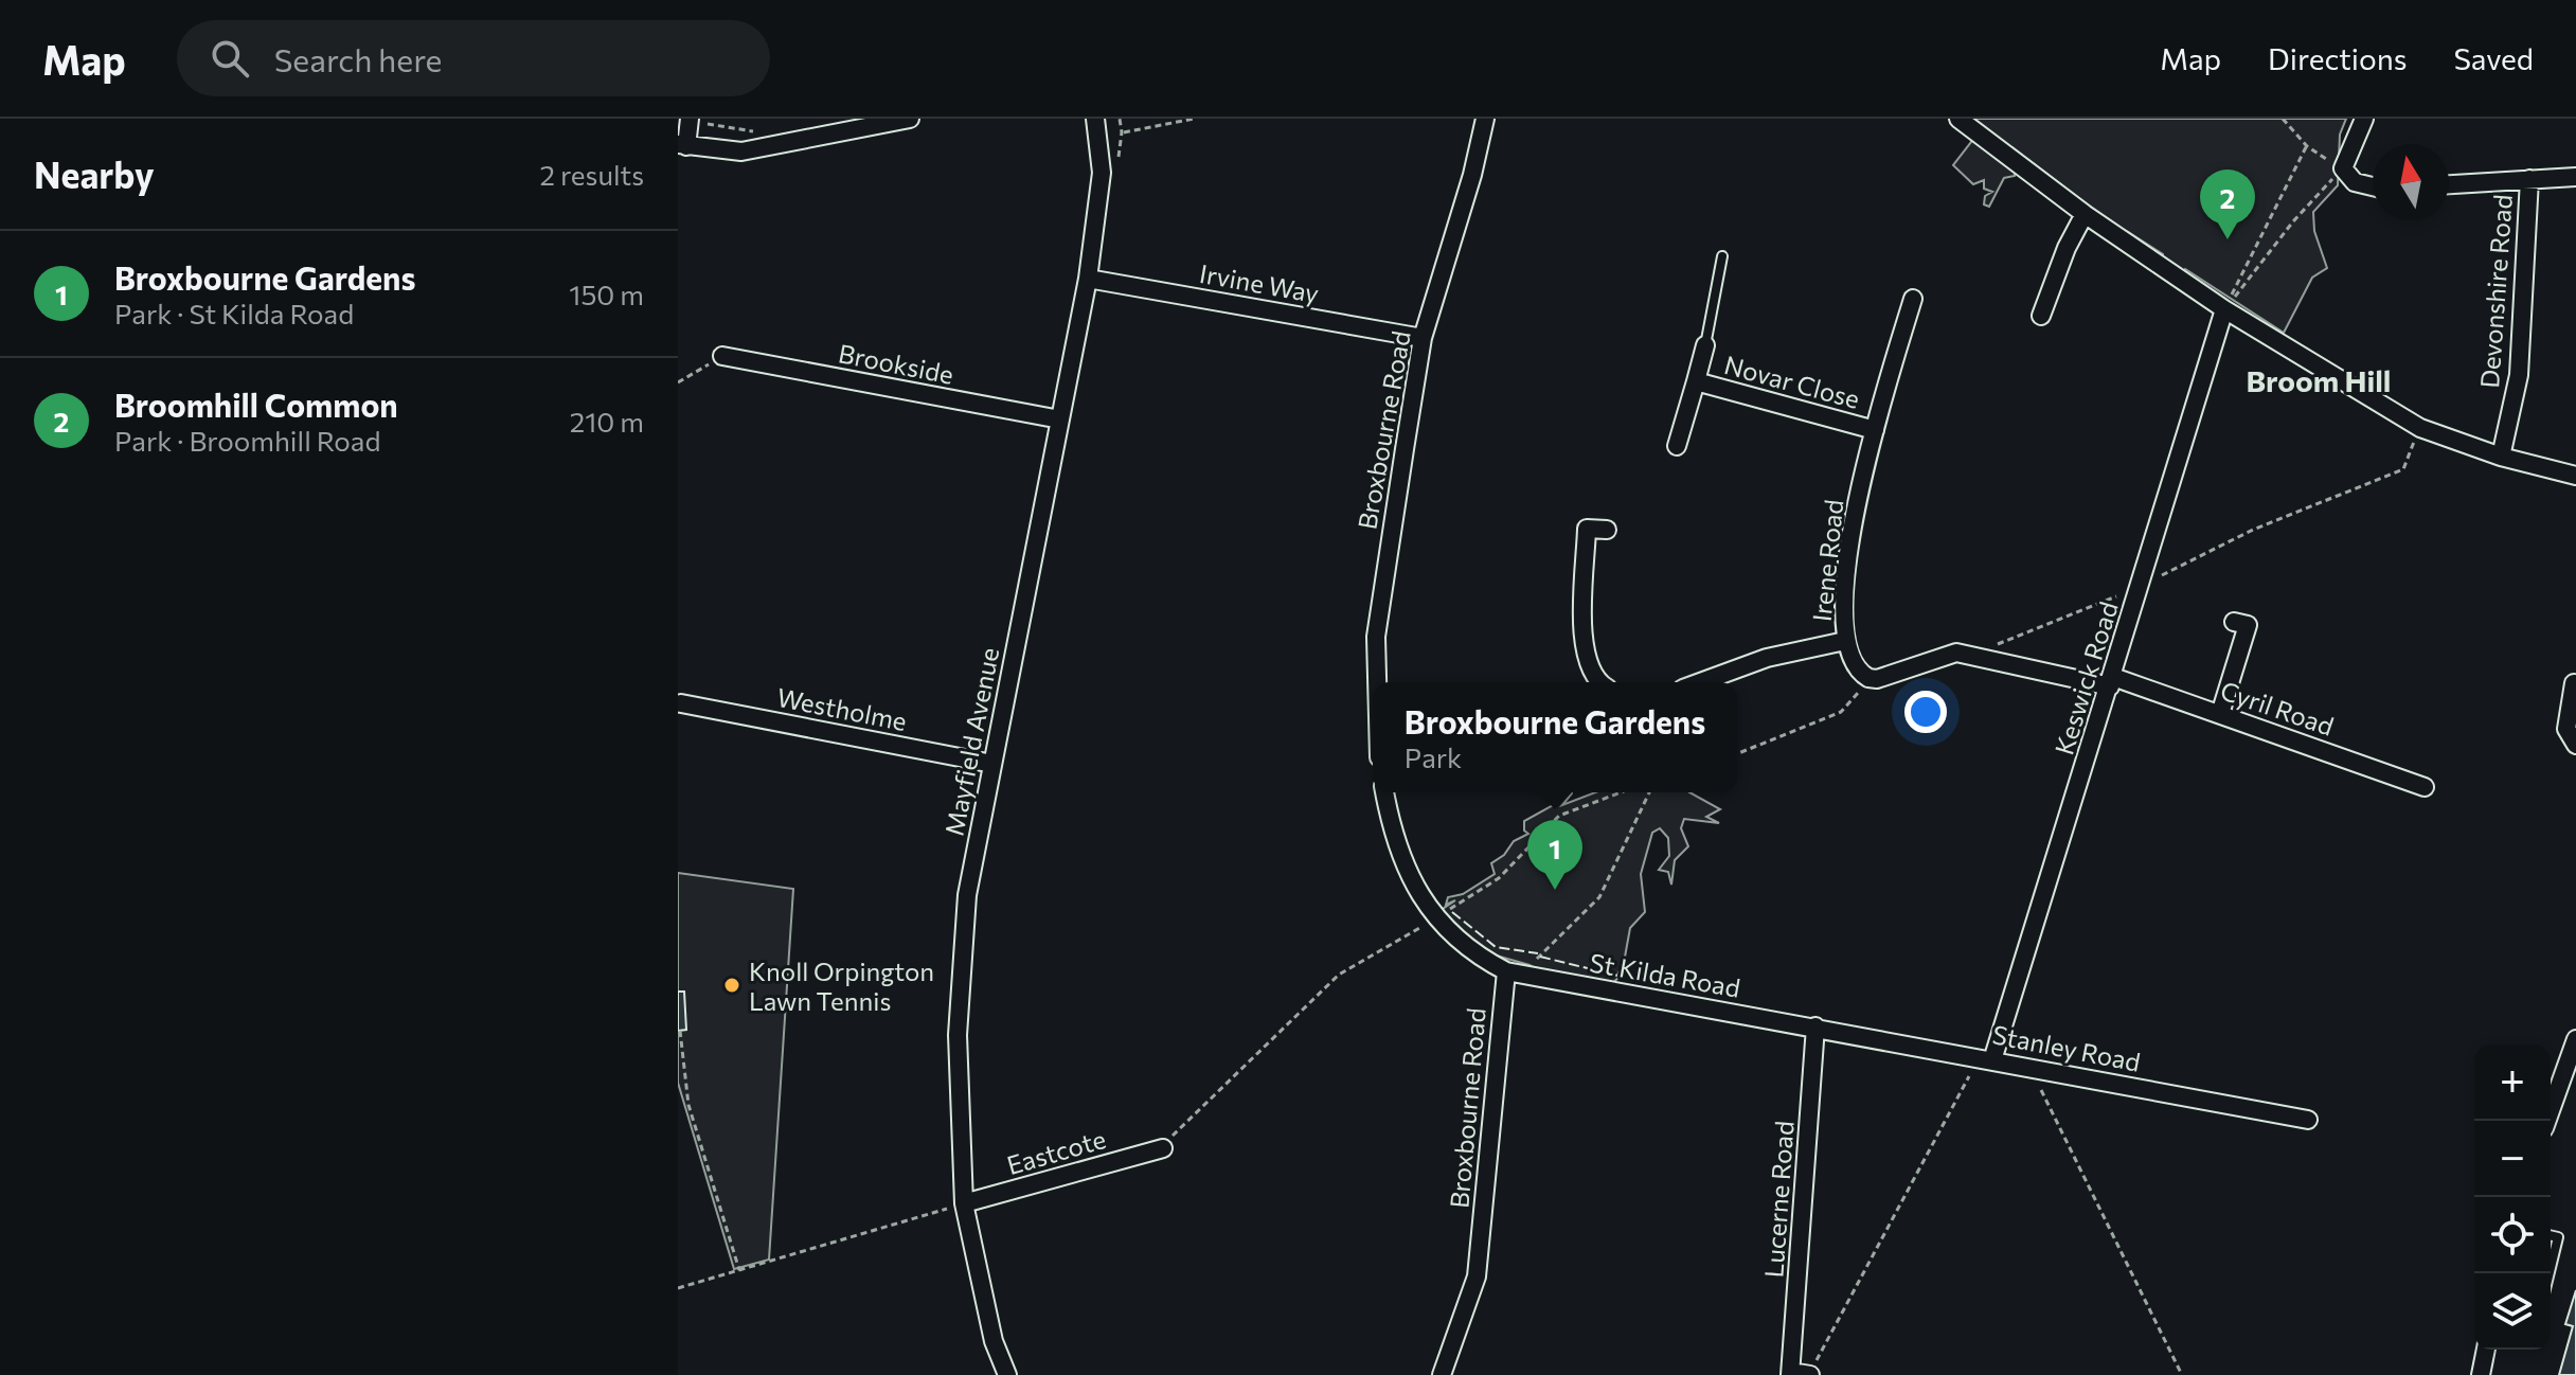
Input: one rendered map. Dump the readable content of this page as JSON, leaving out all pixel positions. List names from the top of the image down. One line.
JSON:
{"streets":{"street":["Irvine Way","Devonshire Road","Brookside","Novar Close","Broxbourne Road","Irene Road","Keswick Road","Cyril Road","Westholme","Mayfield Avenue","St Kilda Road","Stanley Road","Eastcote","Lucerne Road"]},"crossings":[["Irvine Way","Broxbourne Road"],["Irvine Way","Mayfield Avenue"],["Brookside","Mayfield Avenue"],["Novar Close","Irene Road"],["Broxbourne Road","St Kilda Road"],["Keswick Road","Cyril Road"],["Keswick Road","Stanley Road"],["Westholme","Mayfield Avenue"],["Mayfield Avenue","Eastcote"],["St Kilda Road","Stanley Road"],["St Kilda Road","Lucerne Road"],["Stanley Road","Lucerne Road"]],"districts":["Broom Hill"],"places":["Knoll Orpington Lawn Tennis"],"north":"top","page":{"header":"Map","search":"Search here","nav":["Map","Directions","Saved"],"heading":["Nearby","2 results"],"pins":["2","1"],"list":[{"mark":"1","name":"Broxbourne Gardens","note":"Park · St Kilda Road","value":"150 m"},{"mark":"2","name":"Broomhill Common","note":"Park · Broomhill Road","value":"210 m"}],"popup":["Broxbourne Gardens","Park"],"map_buttons":["+","−"]}}
